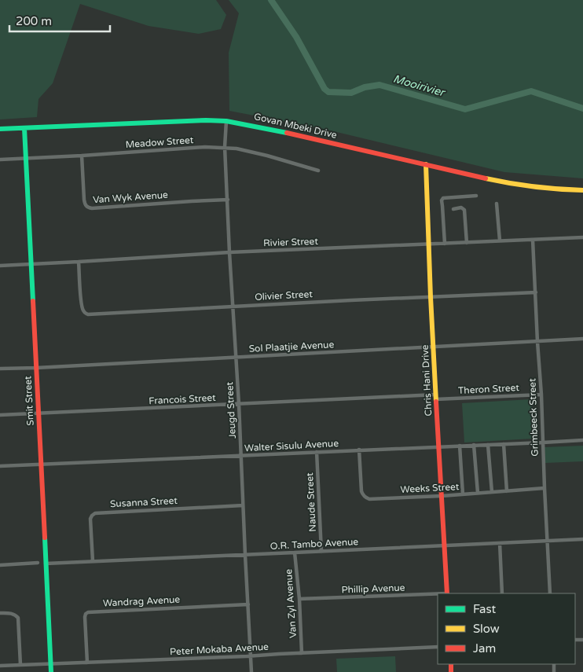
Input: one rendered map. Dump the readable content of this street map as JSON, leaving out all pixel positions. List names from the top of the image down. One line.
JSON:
{"streets":{"street":["Govan Mbeki Drive","Meadow Street","Van Wyk Avenue","Rivier Street","Olivier Street","Sol Plaatjie Avenue","Chris Hani Drive","Theron Street","Francois Street","Smit Street","Jeugd Street","Grimbeeck Street","Walter Sisulu Avenue","Weeks Street","Susanna Street","Naude Street","O.R. Tambo Avenue","Phillip Avenue","Wandrag Avenue","Van Zyl Avenue","Peter Mokaba Avenue"]},"crossings":[["Govan Mbeki Drive","Chris Hani Drive"],["Govan Mbeki Drive","Smit Street"],["Govan Mbeki Drive","Jeugd Street"],["Meadow Street","Van Wyk Avenue"],["Meadow Street","Smit Street"],["Meadow Street","Jeugd Street"],["Van Wyk Avenue","Jeugd Street"],["Rivier Street","Olivier Street"],["Rivier Street","Chris Hani Drive"],["Rivier Street","Smit Street"],["Rivier Street","Jeugd Street"],["Rivier Street","Grimbeeck Street"],["Olivier Street","Chris Hani Drive"],["Olivier Street","Jeugd Street"],["Olivier Street","Grimbeeck Street"],["Sol Plaatjie Avenue","Chris Hani Drive"],["Sol Plaatjie Avenue","Smit Street"],["Sol Plaatjie Avenue","Jeugd Street"],["Sol Plaatjie Avenue","Grimbeeck Street"],["Chris Hani Drive","Theron Street"],["Chris Hani Drive","Francois Street"],["Chris Hani Drive","Walter Sisulu Avenue"],["Chris Hani Drive","Weeks Street"],["Chris Hani Drive","O.R. Tambo Avenue"],["Theron Street","Francois Street"],["Theron Street","Grimbeeck Street"],["Francois Street","Smit Street"],["Francois Street","Jeugd Street"],["Smit Street","Walter Sisulu Avenue"],["Smit Street","O.R. Tambo Avenue"],["Smit Street","Peter Mokaba Avenue"],["Jeugd Street","Walter Sisulu Avenue"],["Jeugd Street","Susanna Street"],["Jeugd Street","O.R. Tambo Avenue"],["Jeugd Street","Wandrag Avenue"],["Jeugd Street","Peter Mokaba Avenue"],["Grimbeeck Street","Walter Sisulu Avenue"],["Grimbeeck Street","Weeks Street"],["Grimbeeck Street","O.R. Tambo Avenue"],["Walter Sisulu Avenue","Weeks Street"],["Walter Sisulu Avenue","Naude Street"],["Susanna Street","O.R. Tambo Avenue"],["Naude Street","O.R. Tambo Avenue"],["O.R. Tambo Avenue","Van Zyl Avenue"],["Phillip Avenue","Van Zyl Avenue"],["Wandrag Avenue","Peter Mokaba Avenue"],["Van Zyl Avenue","Peter Mokaba Avenue"]],"water":["Mooirivier"],"legend":["Fast","Slow","Jam"],"scale_bar":"200 m"}
